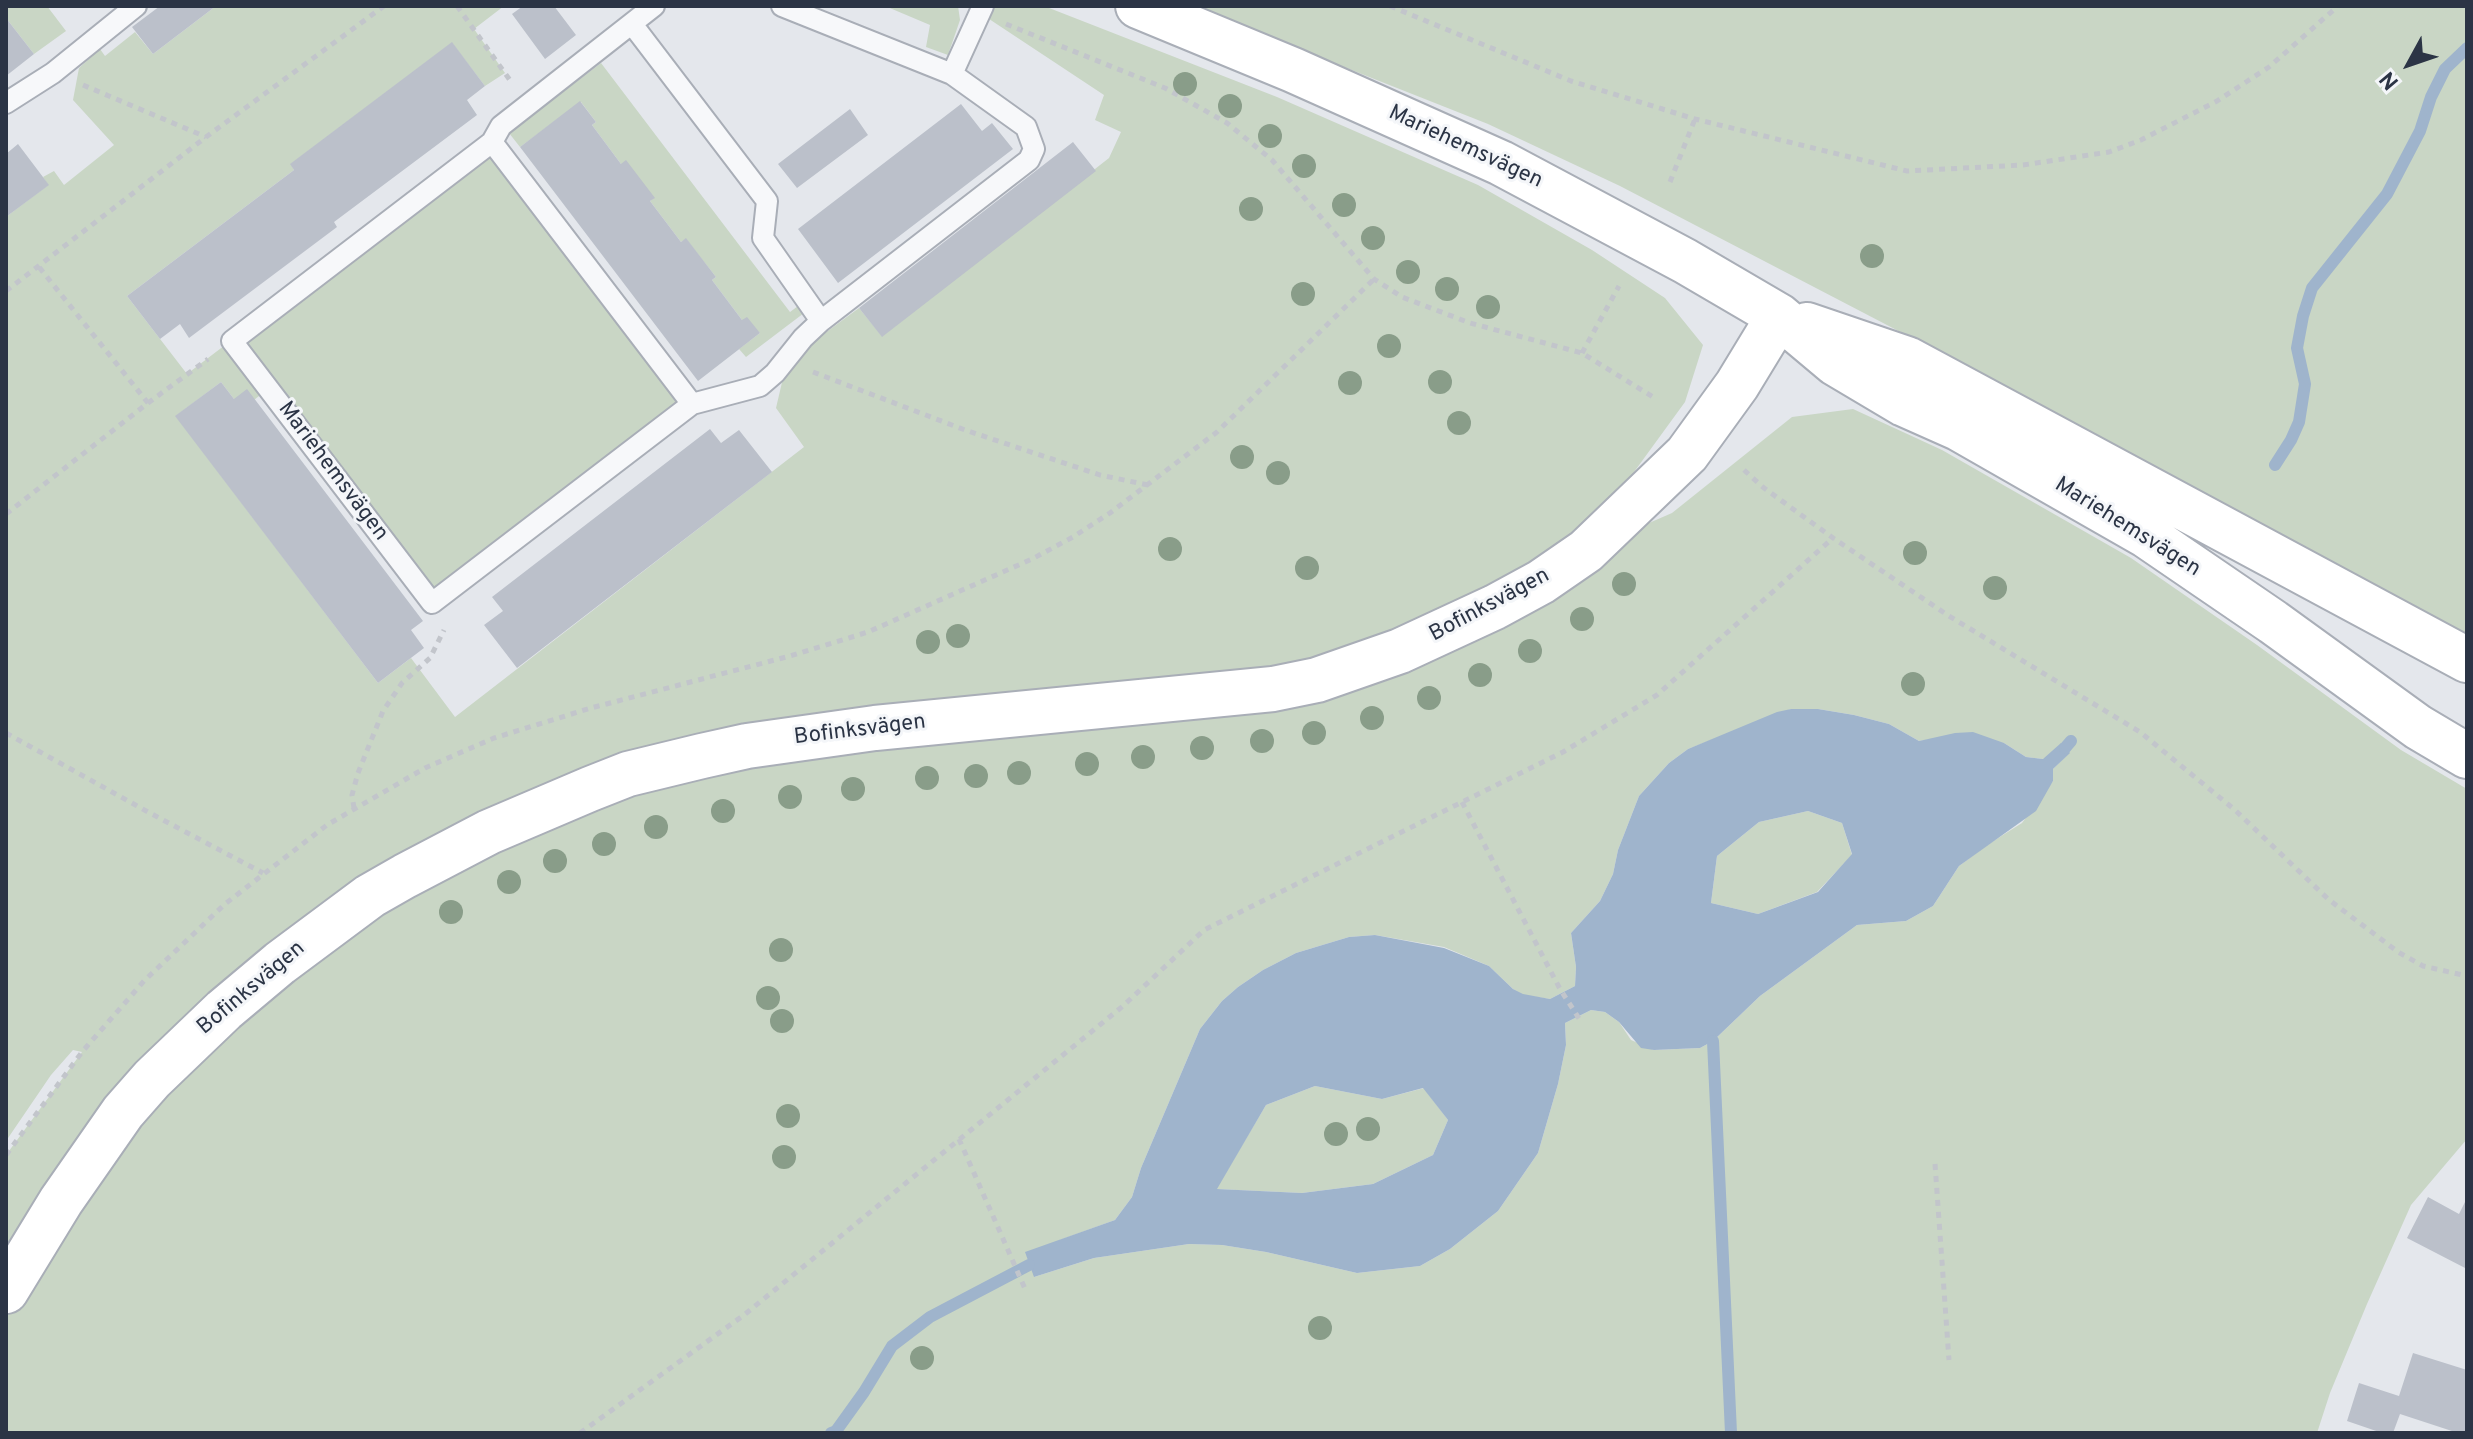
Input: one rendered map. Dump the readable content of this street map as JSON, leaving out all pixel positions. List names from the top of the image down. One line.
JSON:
{"streets":{"street":["Mariehemsvägen","Bofinksvägen"]},"crossings":[["Mariehemsvägen","Bofinksvägen"]],"north":"bottom left"}
